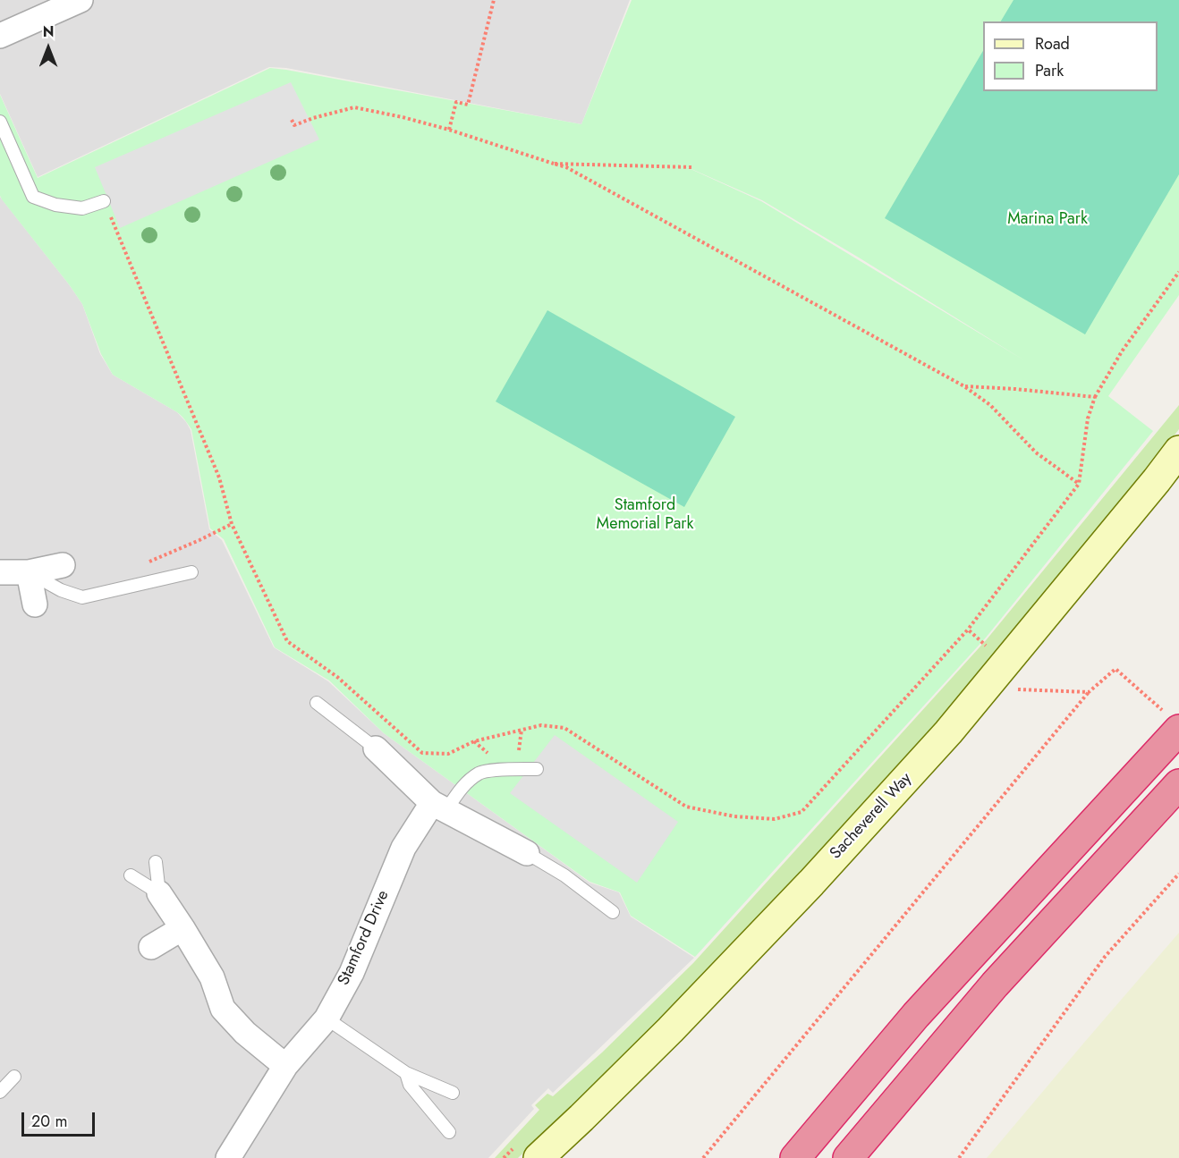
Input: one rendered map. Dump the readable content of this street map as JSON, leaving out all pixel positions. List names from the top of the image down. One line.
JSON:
{"streets":{"street":["Sacheverell Way","Stamford Drive"]},"parks":["Marina Park","Stamford Memorial Park"],"legend":["Road","Park"],"scale_bar":"20 m","north":"top"}
